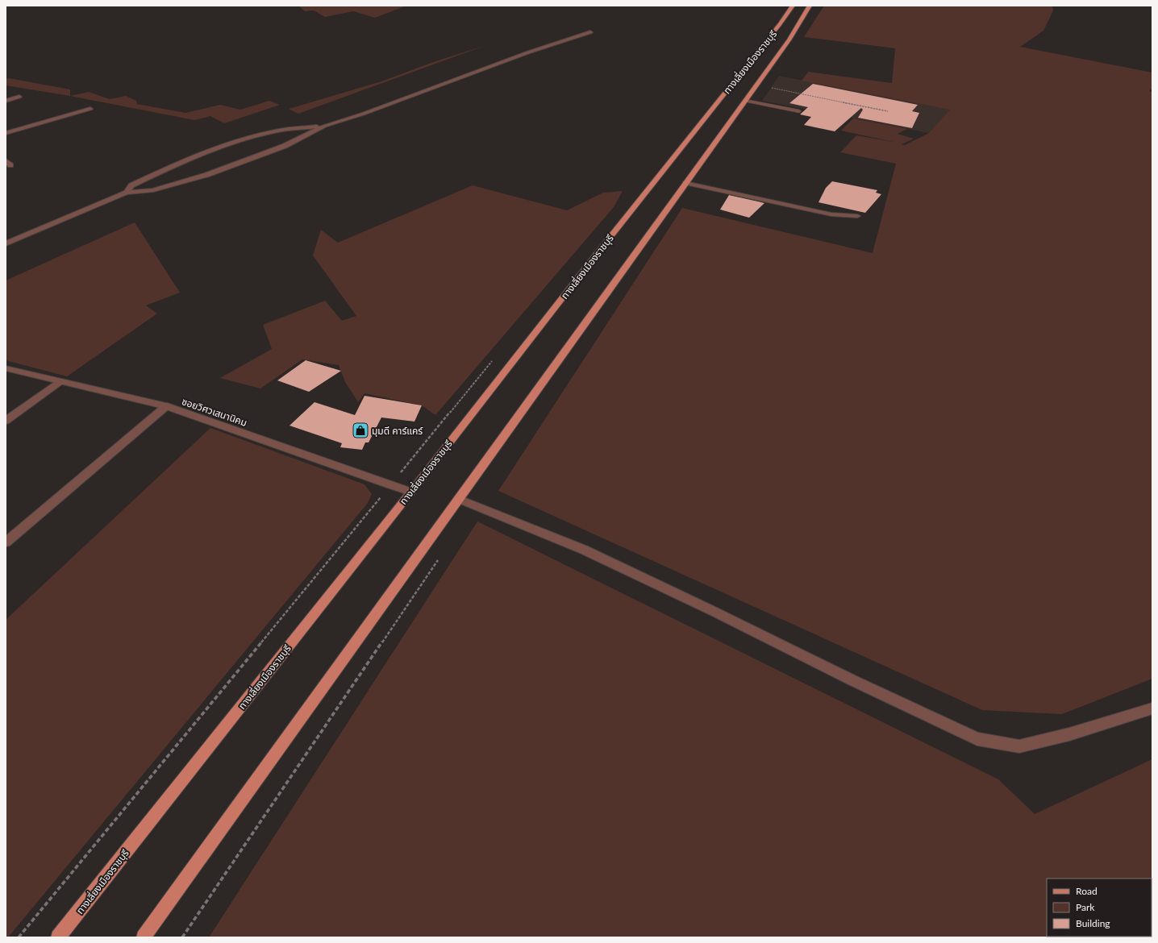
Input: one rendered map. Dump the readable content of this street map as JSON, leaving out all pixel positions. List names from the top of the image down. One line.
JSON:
{"streets":{"main road":["ทางเลี่ยงเมืองราชบุรี"],"street":["ซอยวิศวเสนานิคม"]},"crossings":[["ทางเลี่ยงเมืองราชบุรี","ซอยวิศวเสนานิคม"]],"places":{"shop":["มุมดี คาร์แคร์"]},"legend":["Road","Park","Building"]}
